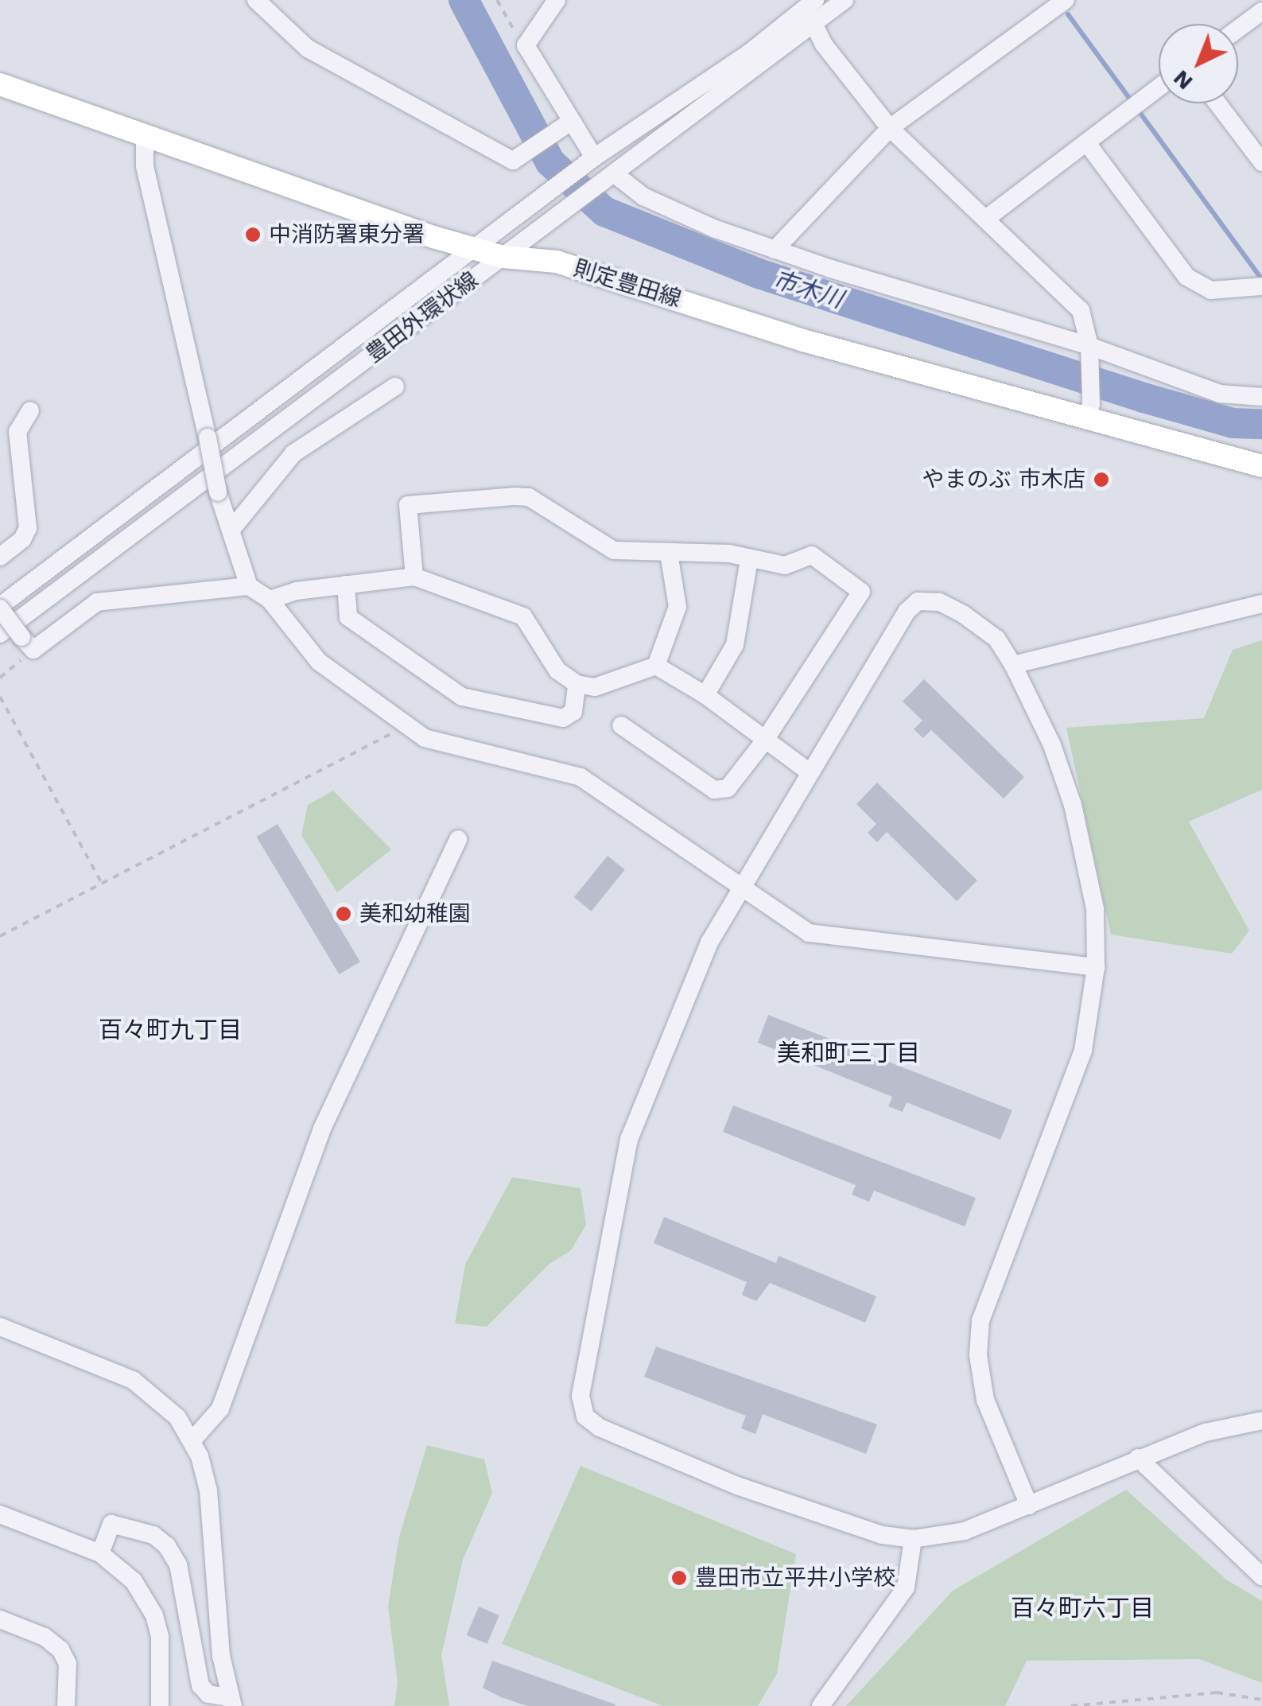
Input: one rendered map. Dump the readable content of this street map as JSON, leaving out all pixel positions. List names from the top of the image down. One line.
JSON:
{"streets":{"main road":["則定豊田線"],"street":["豊田外環状線"]},"crossings":[["則定豊田線","豊田外環状線"]],"districts":["百々町九丁目","美和町三丁目","百々町六丁目"],"water":["市木川"],"places":["中消防署東分署","やまのぶ 市木店","美和幼稚園","豊田市立平井小学校"],"north":"bottom left"}
